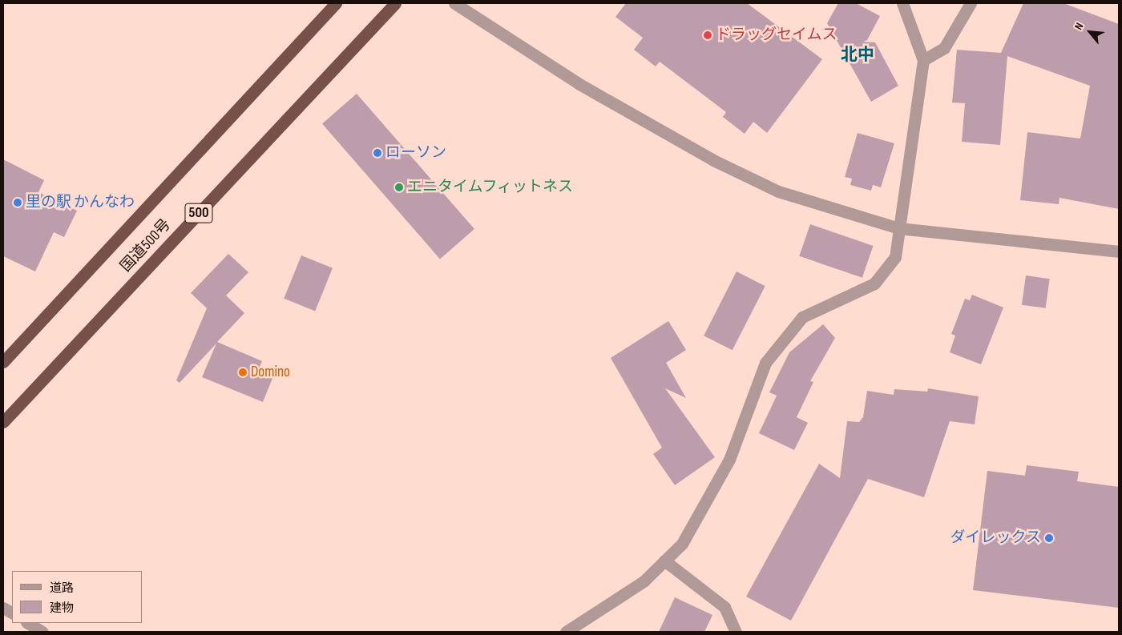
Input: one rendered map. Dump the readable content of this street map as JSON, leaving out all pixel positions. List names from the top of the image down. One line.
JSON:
{"streets":{"highway":["500","国道500号"]},"districts":["北中"],"places":["ドラッグセイムス","ローソン","エニタイムフィットネス","里の駅 かんなわ","Domino","ダイレックス"],"legend":["道路","建物"],"north":"top left"}
